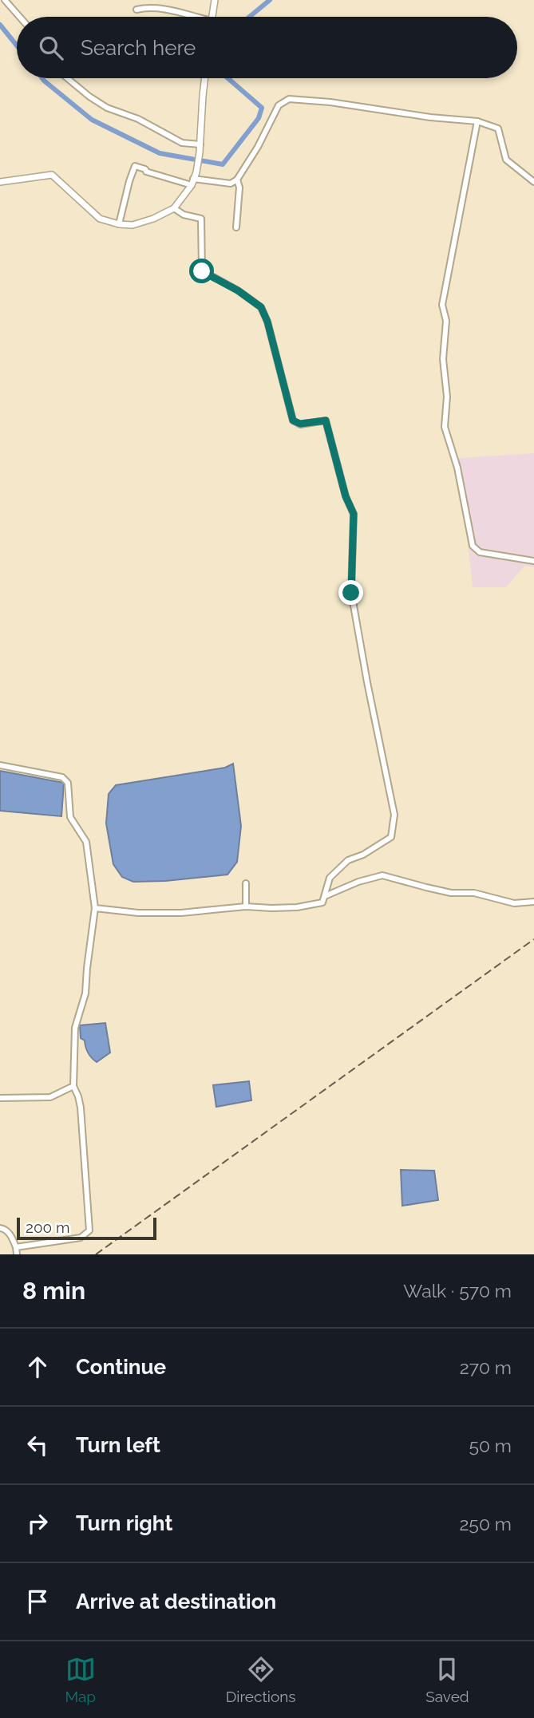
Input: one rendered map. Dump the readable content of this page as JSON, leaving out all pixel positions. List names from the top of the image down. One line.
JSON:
{"scale_bar":"200 m","page":{"search":"Search here","scale":"200 m","heading":["8 min","Walk · 570 m"],"list":[["Continue","270 m"],["Turn left","50 m"],["Turn right","250 m"],"Arrive at destination"],"nav":["Map","Directions","Saved"]}}
